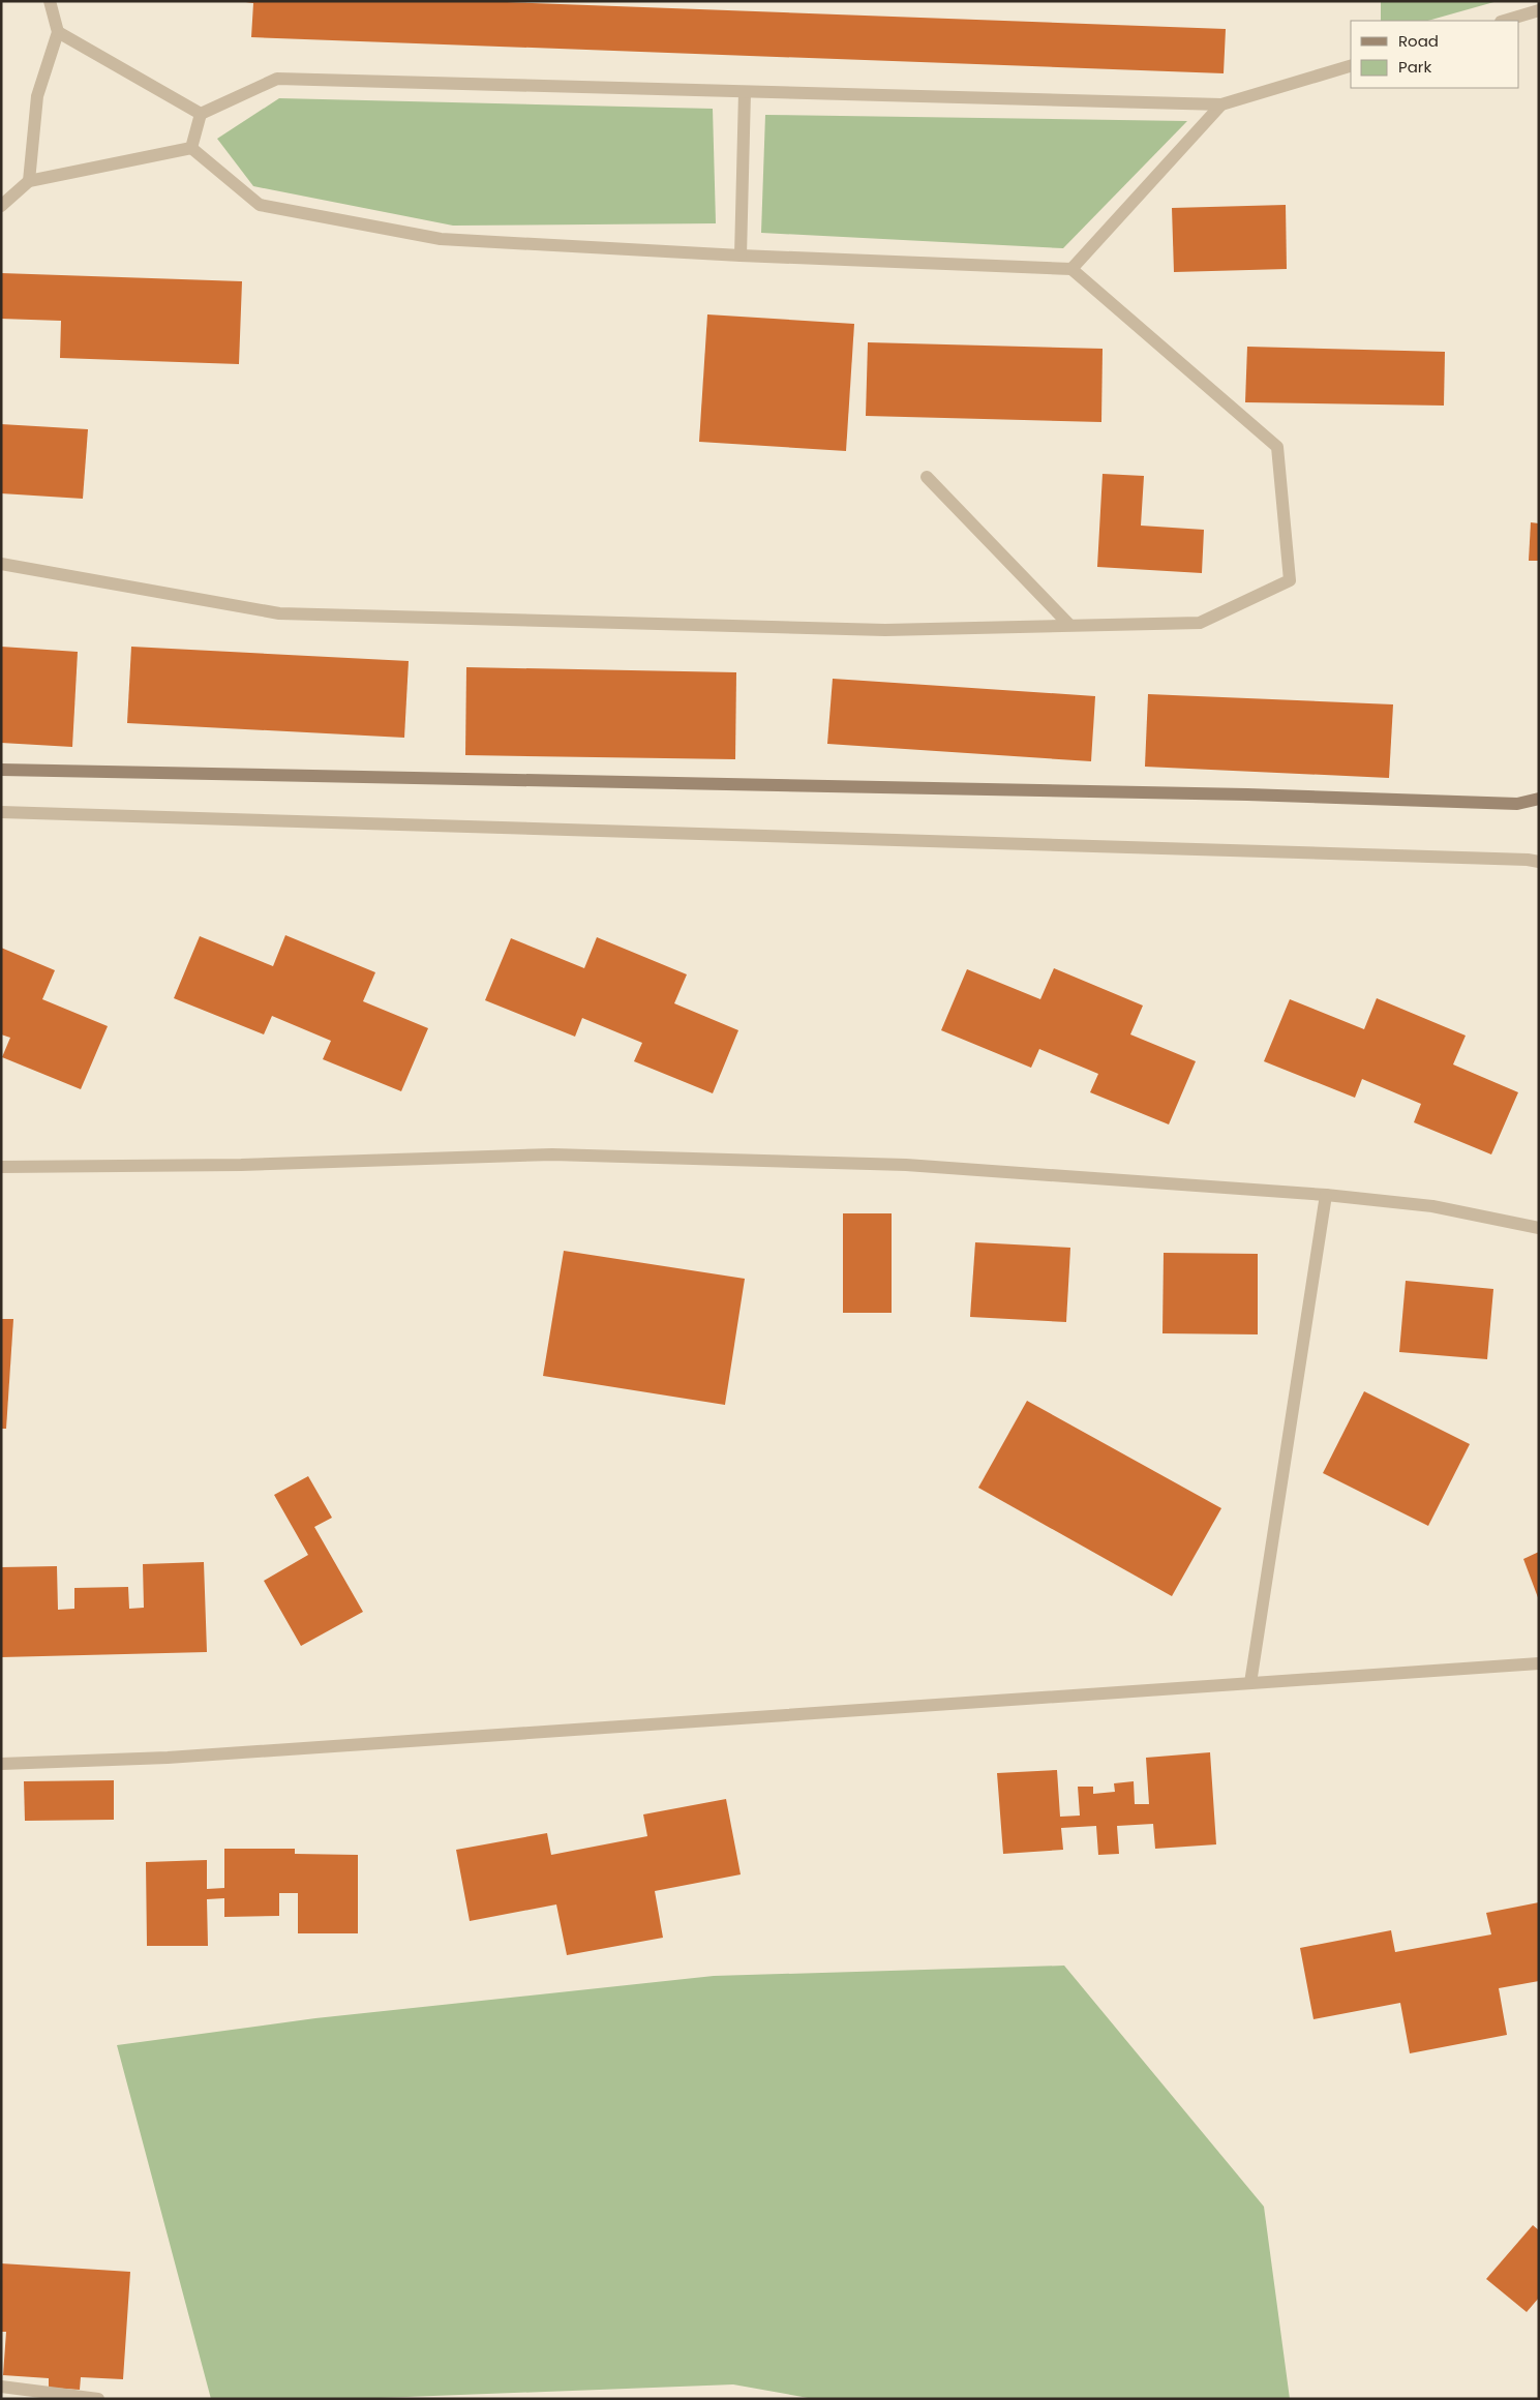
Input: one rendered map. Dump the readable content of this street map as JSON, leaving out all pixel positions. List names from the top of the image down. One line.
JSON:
{"legend":["Road","Park"]}
